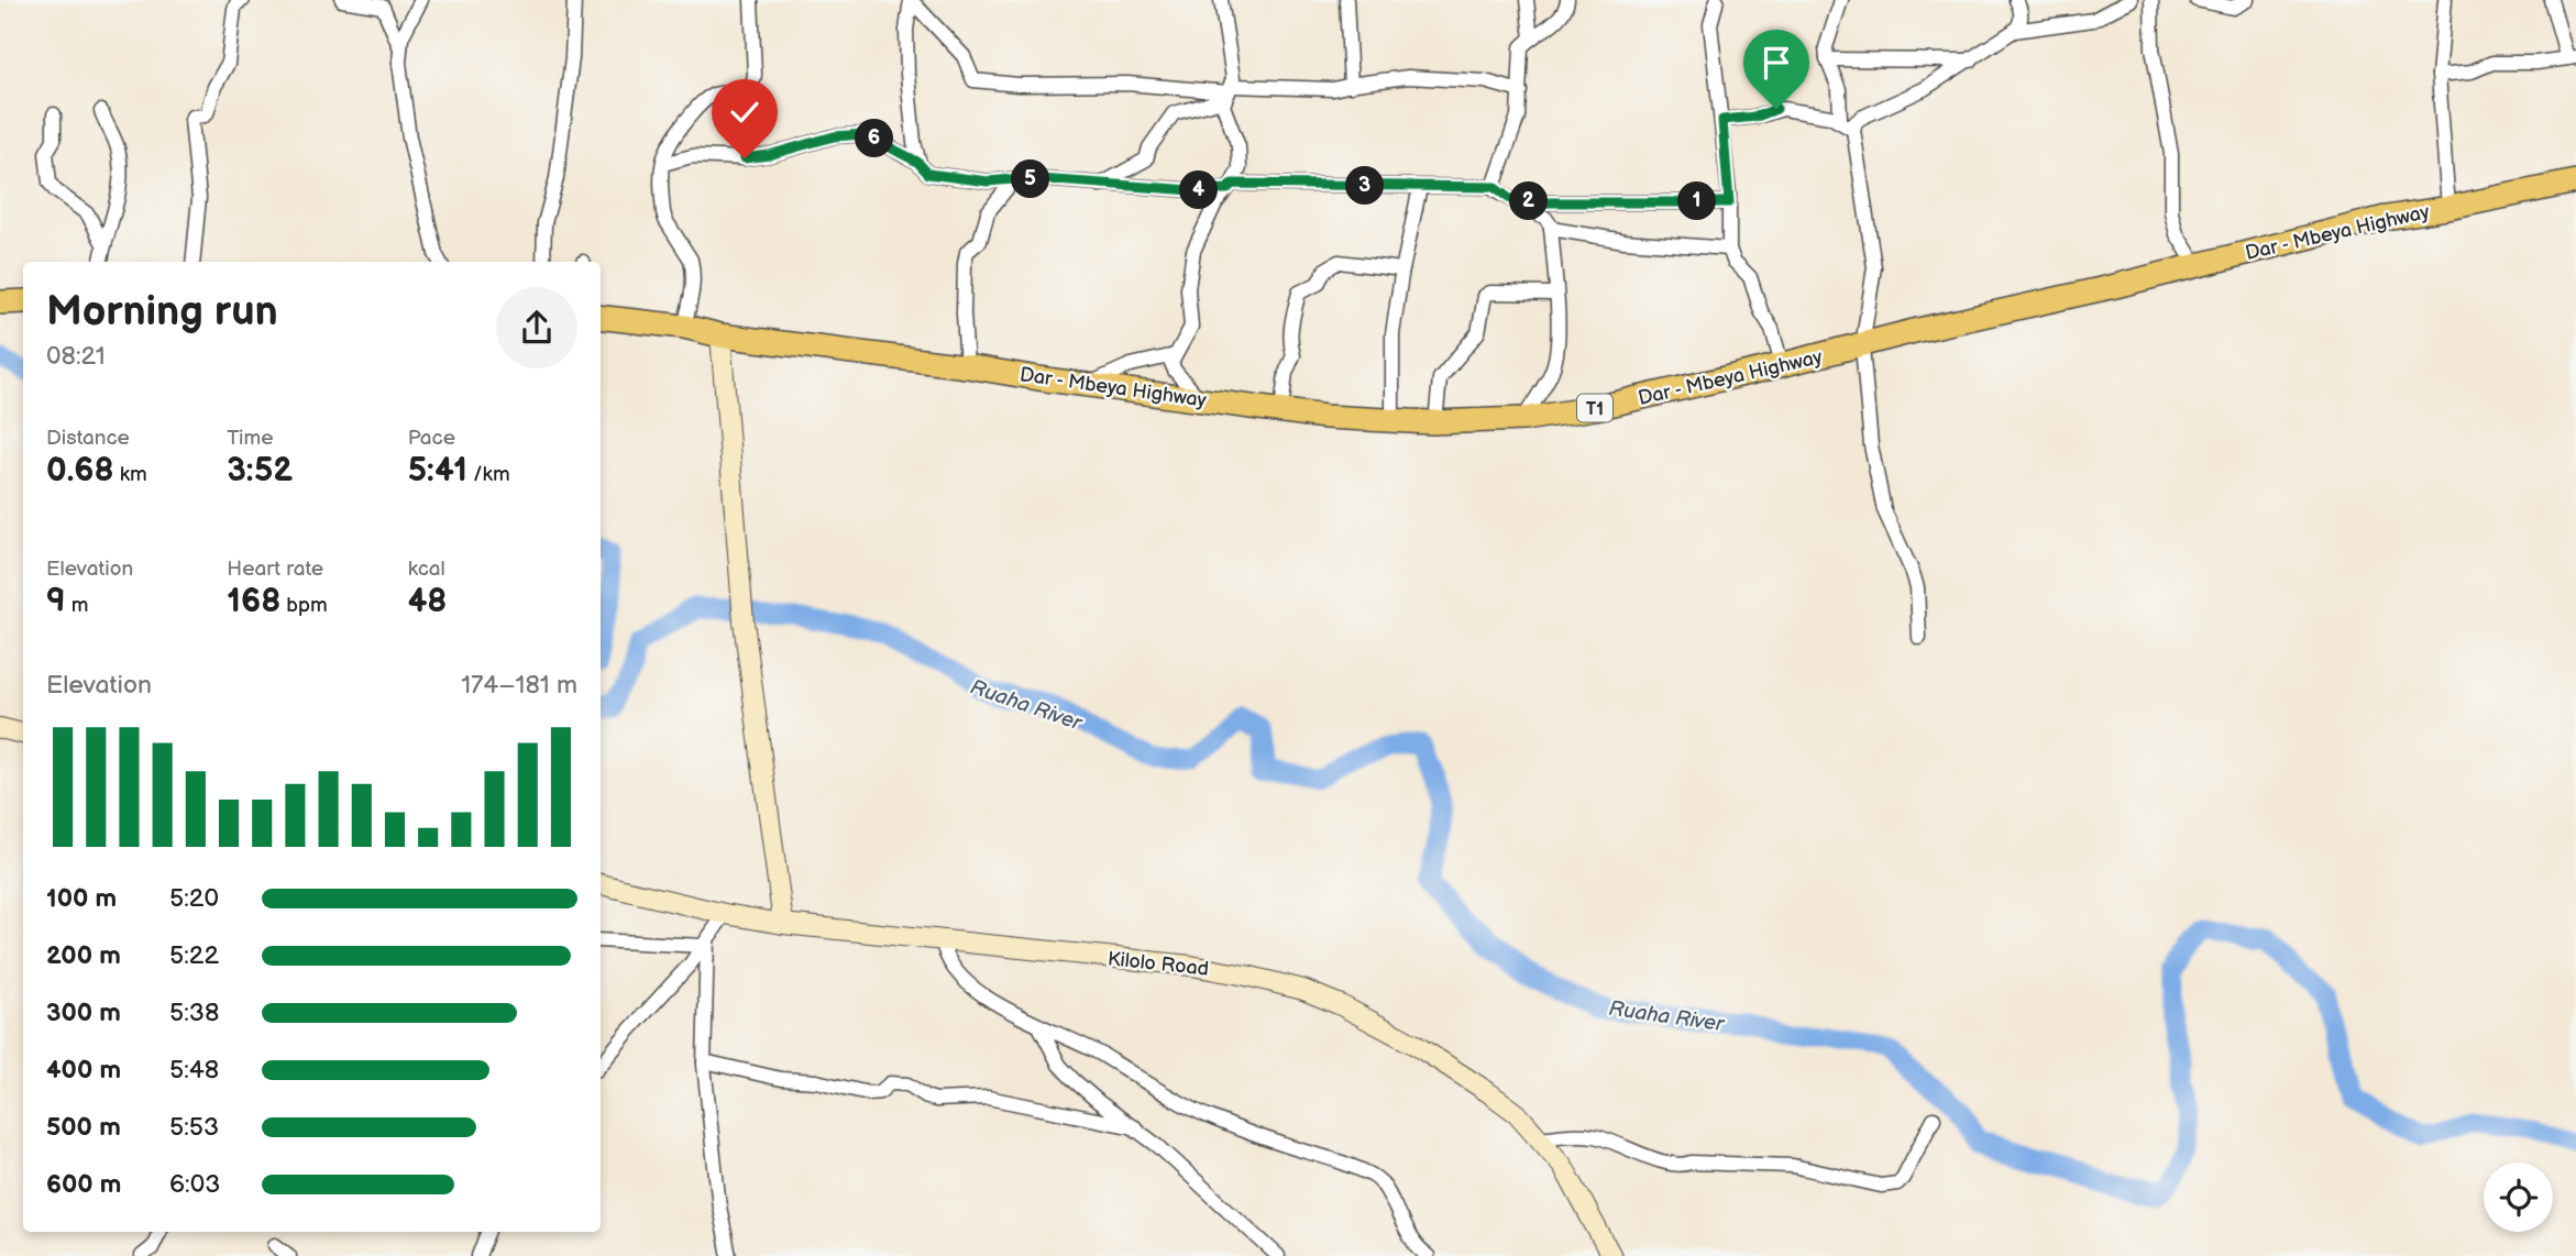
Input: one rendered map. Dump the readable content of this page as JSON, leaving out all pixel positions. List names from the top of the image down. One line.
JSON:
{"streets":{"highway":["Dar - Mbeya Highway","T1"],"main road":["Kilolo Road"]},"water":["Ruaha River"],"page":{"pins":["6","5","3","4","1","2"],"heading":["Morning run","08:21"],"stats":[["Distance","0.68 km"],["Time","3:52"],["Pace","5:41 /km"],["Elevation","9 m"],["Heart rate","168 bpm"],["kcal","48"]],"chart":["Elevation","174–181 m"],"list":[{"name":"100 m","note":"5:20"},{"name":"200 m","note":"5:22"},{"name":"300 m","note":"5:38"},{"name":"400 m","note":"5:48"},{"name":"500 m","note":"5:53"},{"name":"600 m","note":"6:03"}]}}
